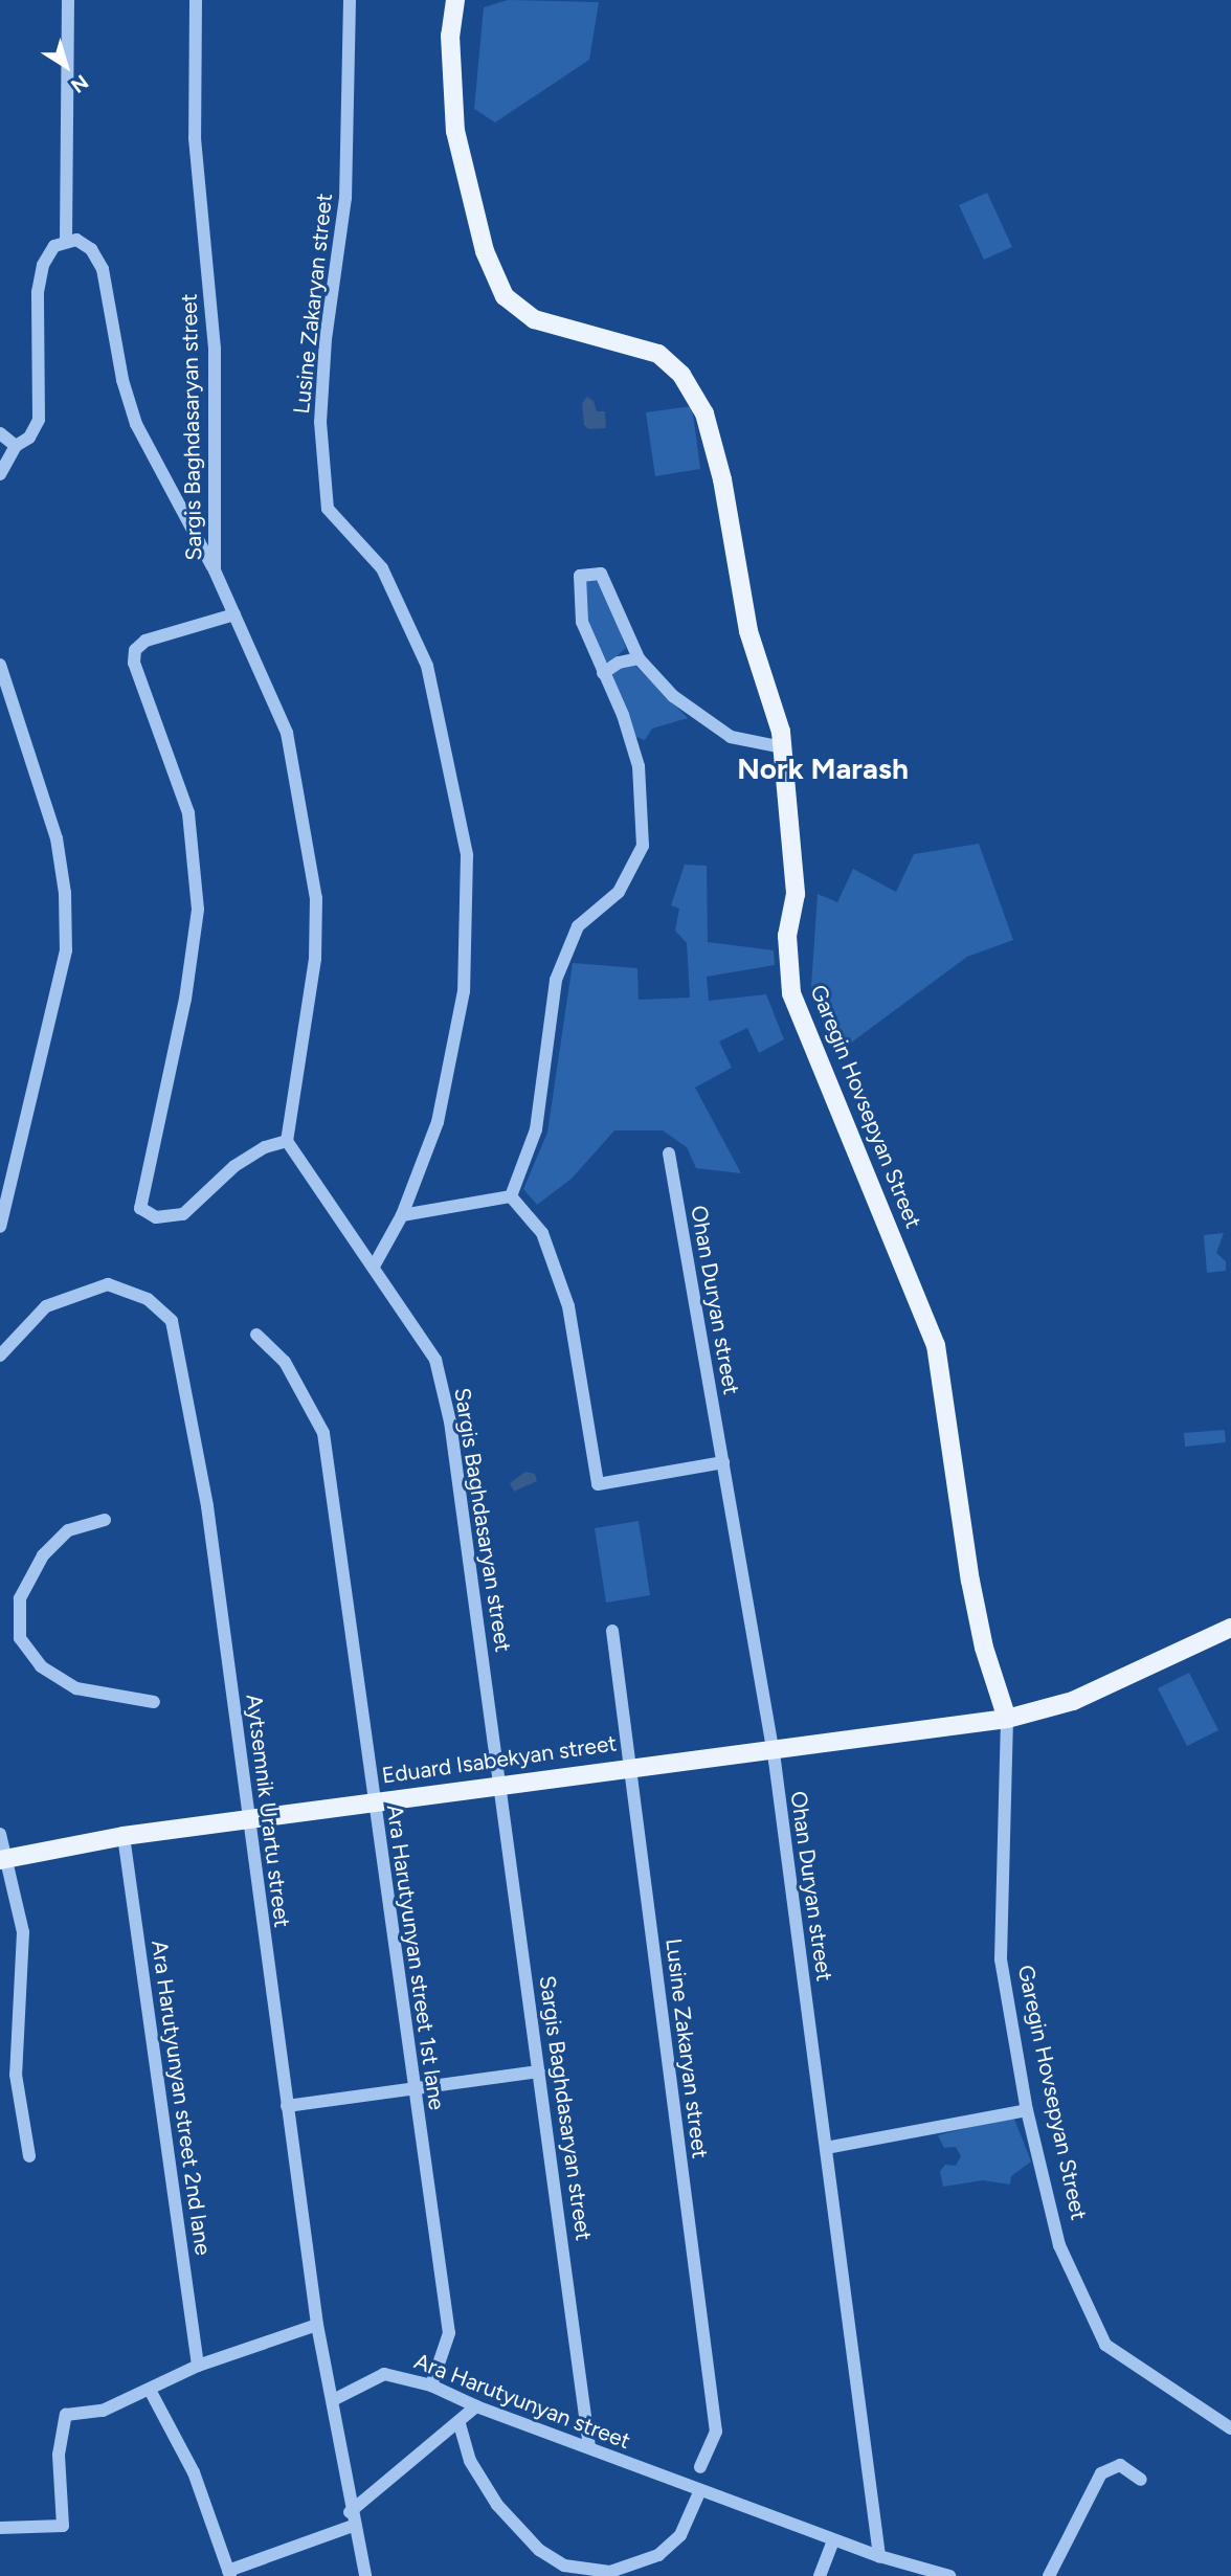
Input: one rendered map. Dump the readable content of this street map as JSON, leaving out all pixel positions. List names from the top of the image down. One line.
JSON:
{"streets":{"main road":["Garegin Hovsepyan Street","Eduard Isabekyan street"],"street":["Lusine Zakaryan street","Sargis Baghdasaryan street","Ohan Duryan street","Aytsemnik Urartu street","Ara Harutyunyan street 1st lane","Ara Harutyunyan street 2nd lane","Ara Harutyunyan street"]},"crossings":[["Lusine Zakaryan street","Sargis Baghdasaryan street"],["Lusine Zakaryan street","Eduard Isabekyan street"],["Sargis Baghdasaryan street","Eduard Isabekyan street"],["Sargis Baghdasaryan street","Ara Harutyunyan street"],["Garegin Hovsepyan Street","Eduard Isabekyan street"],["Ohan Duryan street","Eduard Isabekyan street"],["Ohan Duryan street","Ara Harutyunyan street"],["Eduard Isabekyan street","Aytsemnik Urartu street"],["Eduard Isabekyan street","Ara Harutyunyan street 1st lane"],["Eduard Isabekyan street","Ara Harutyunyan street 2nd lane"],["Aytsemnik Urartu street","Ara Harutyunyan street"],["Ara Harutyunyan street 1st lane","Ara Harutyunyan street"]],"districts":["Nork Marash"],"north":"bottom right"}
